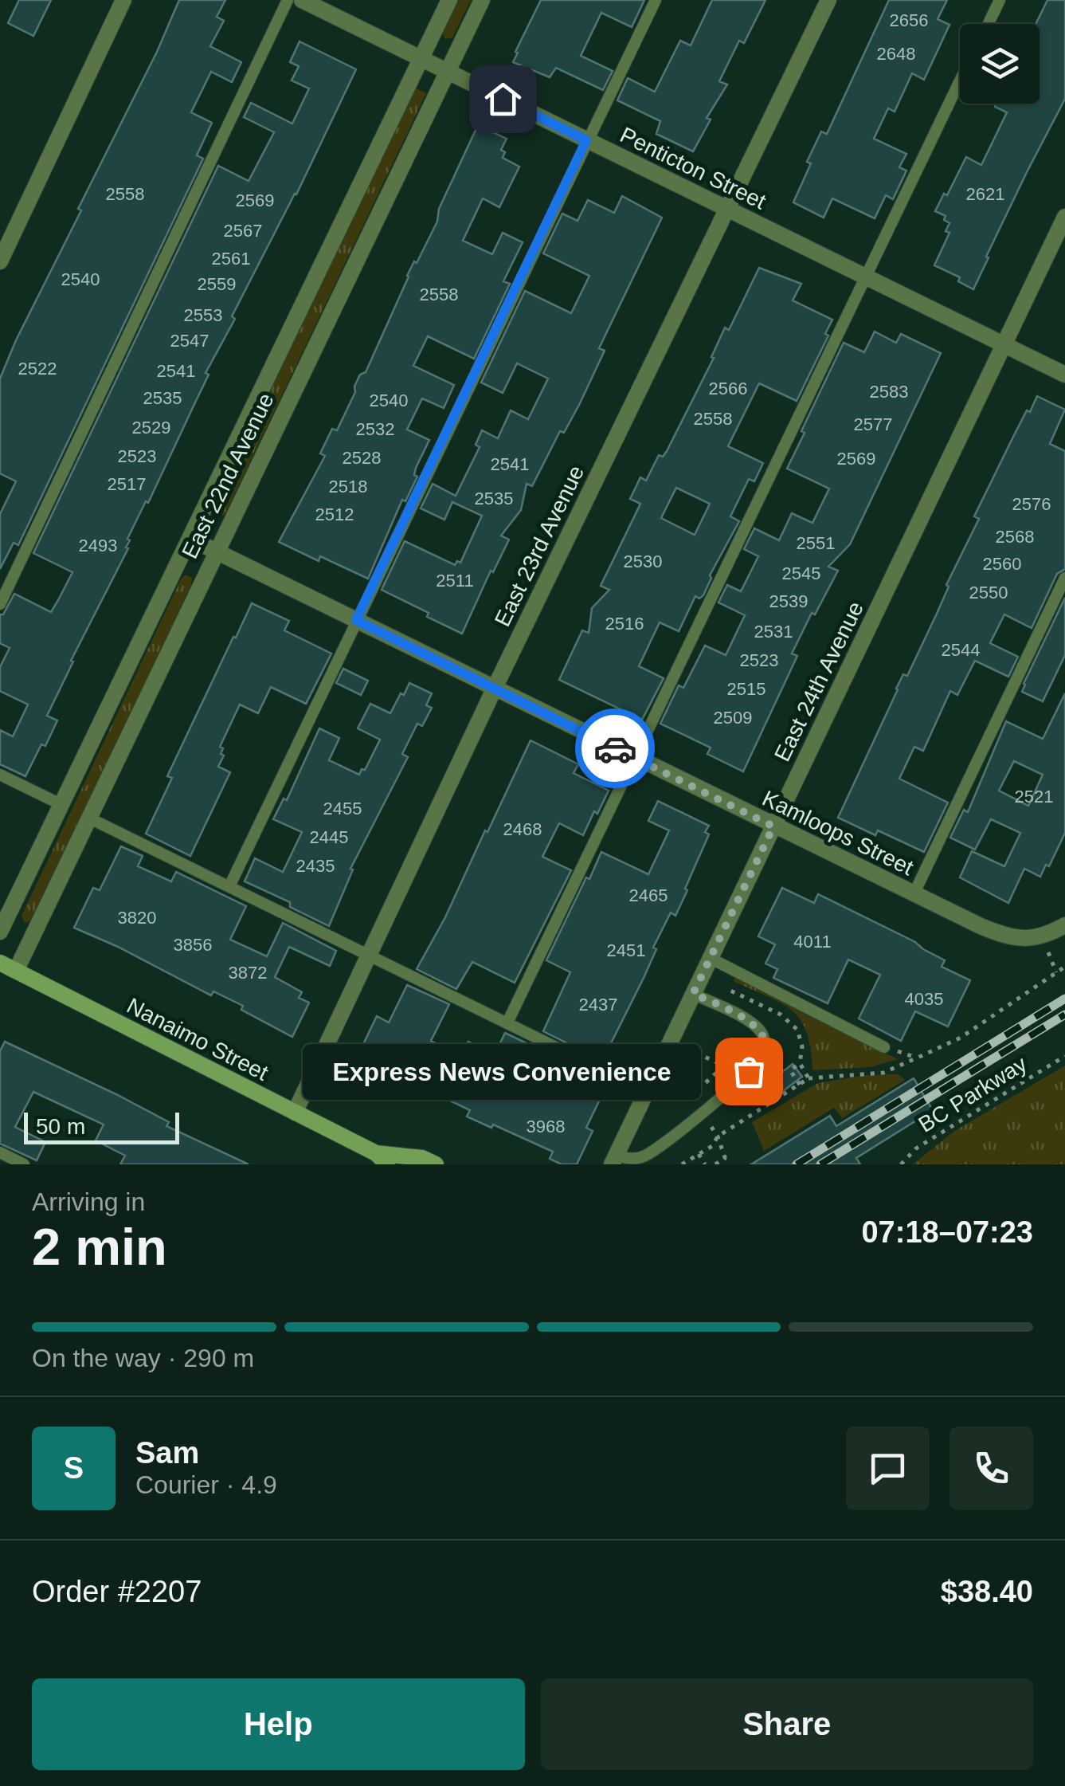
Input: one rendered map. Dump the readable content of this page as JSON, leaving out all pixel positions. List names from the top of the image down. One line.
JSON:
{"streets":{"main road":["Nanaimo Street"],"street":["Penticton Street","East 22nd Avenue","East 23rd Avenue","East 24th Avenue","Kamloops Street"],"path":["BC Parkway"]},"crossings":[["Penticton Street","East 22nd Avenue"],["Penticton Street","East 23rd Avenue"],["Penticton Street","East 24th Avenue"],["East 22nd Avenue","Kamloops Street"],["East 22nd Avenue","Nanaimo Street"],["East 23rd Avenue","Kamloops Street"],["East 23rd Avenue","Nanaimo Street"],["East 24th Avenue","Kamloops Street"]],"places":["Express News Convenience"],"house_numbers":["2656","2648","2558","2621","2569","2567","2561","2540","2559","2558","2553","2547","2522","2541","2566","2583","2535","2540","2558","2577","2529","2532","2523","2528","2569","2541","2517","2518","2535","2576","2512","2568","2551","2493","2530","2560","2545","2511","2550","2539","2516","2531","2544","2523","2515","2509","2521","2455","2468","2445","2435","2465","3820","4011","3856","2451","3872","4035","2437","3968"],"scale_bar":"50 m","page":{"bubble":"Express News Convenience","scale":"50 m","heading":["2 min","Arriving in","07:18–07:23"],"panel":["Sam","Courier · 4.9","Order #2207","$38.40"],"bar":"On the way · 290 m","round":"S","buttons":["Help","Share"]}}
